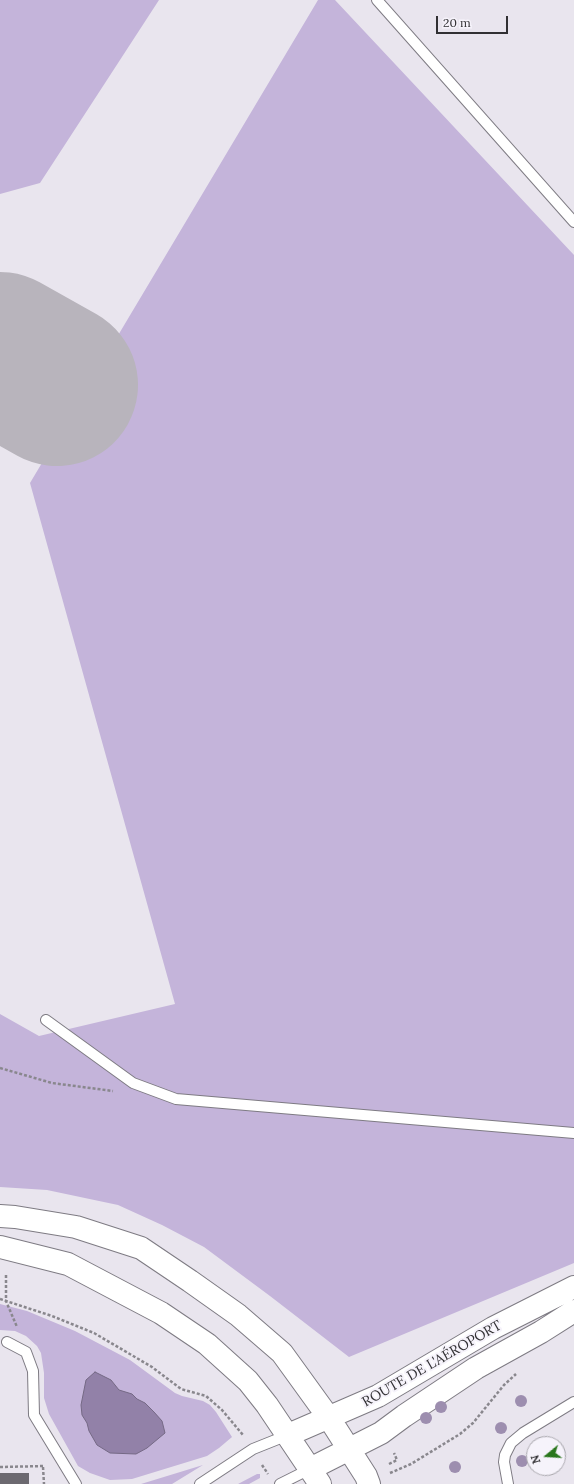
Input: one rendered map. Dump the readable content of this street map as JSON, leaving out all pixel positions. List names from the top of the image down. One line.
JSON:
{"streets":{"street":["ROUTE DE L'AÉROPORT"]},"scale_bar":"20 m","north":"left"}
